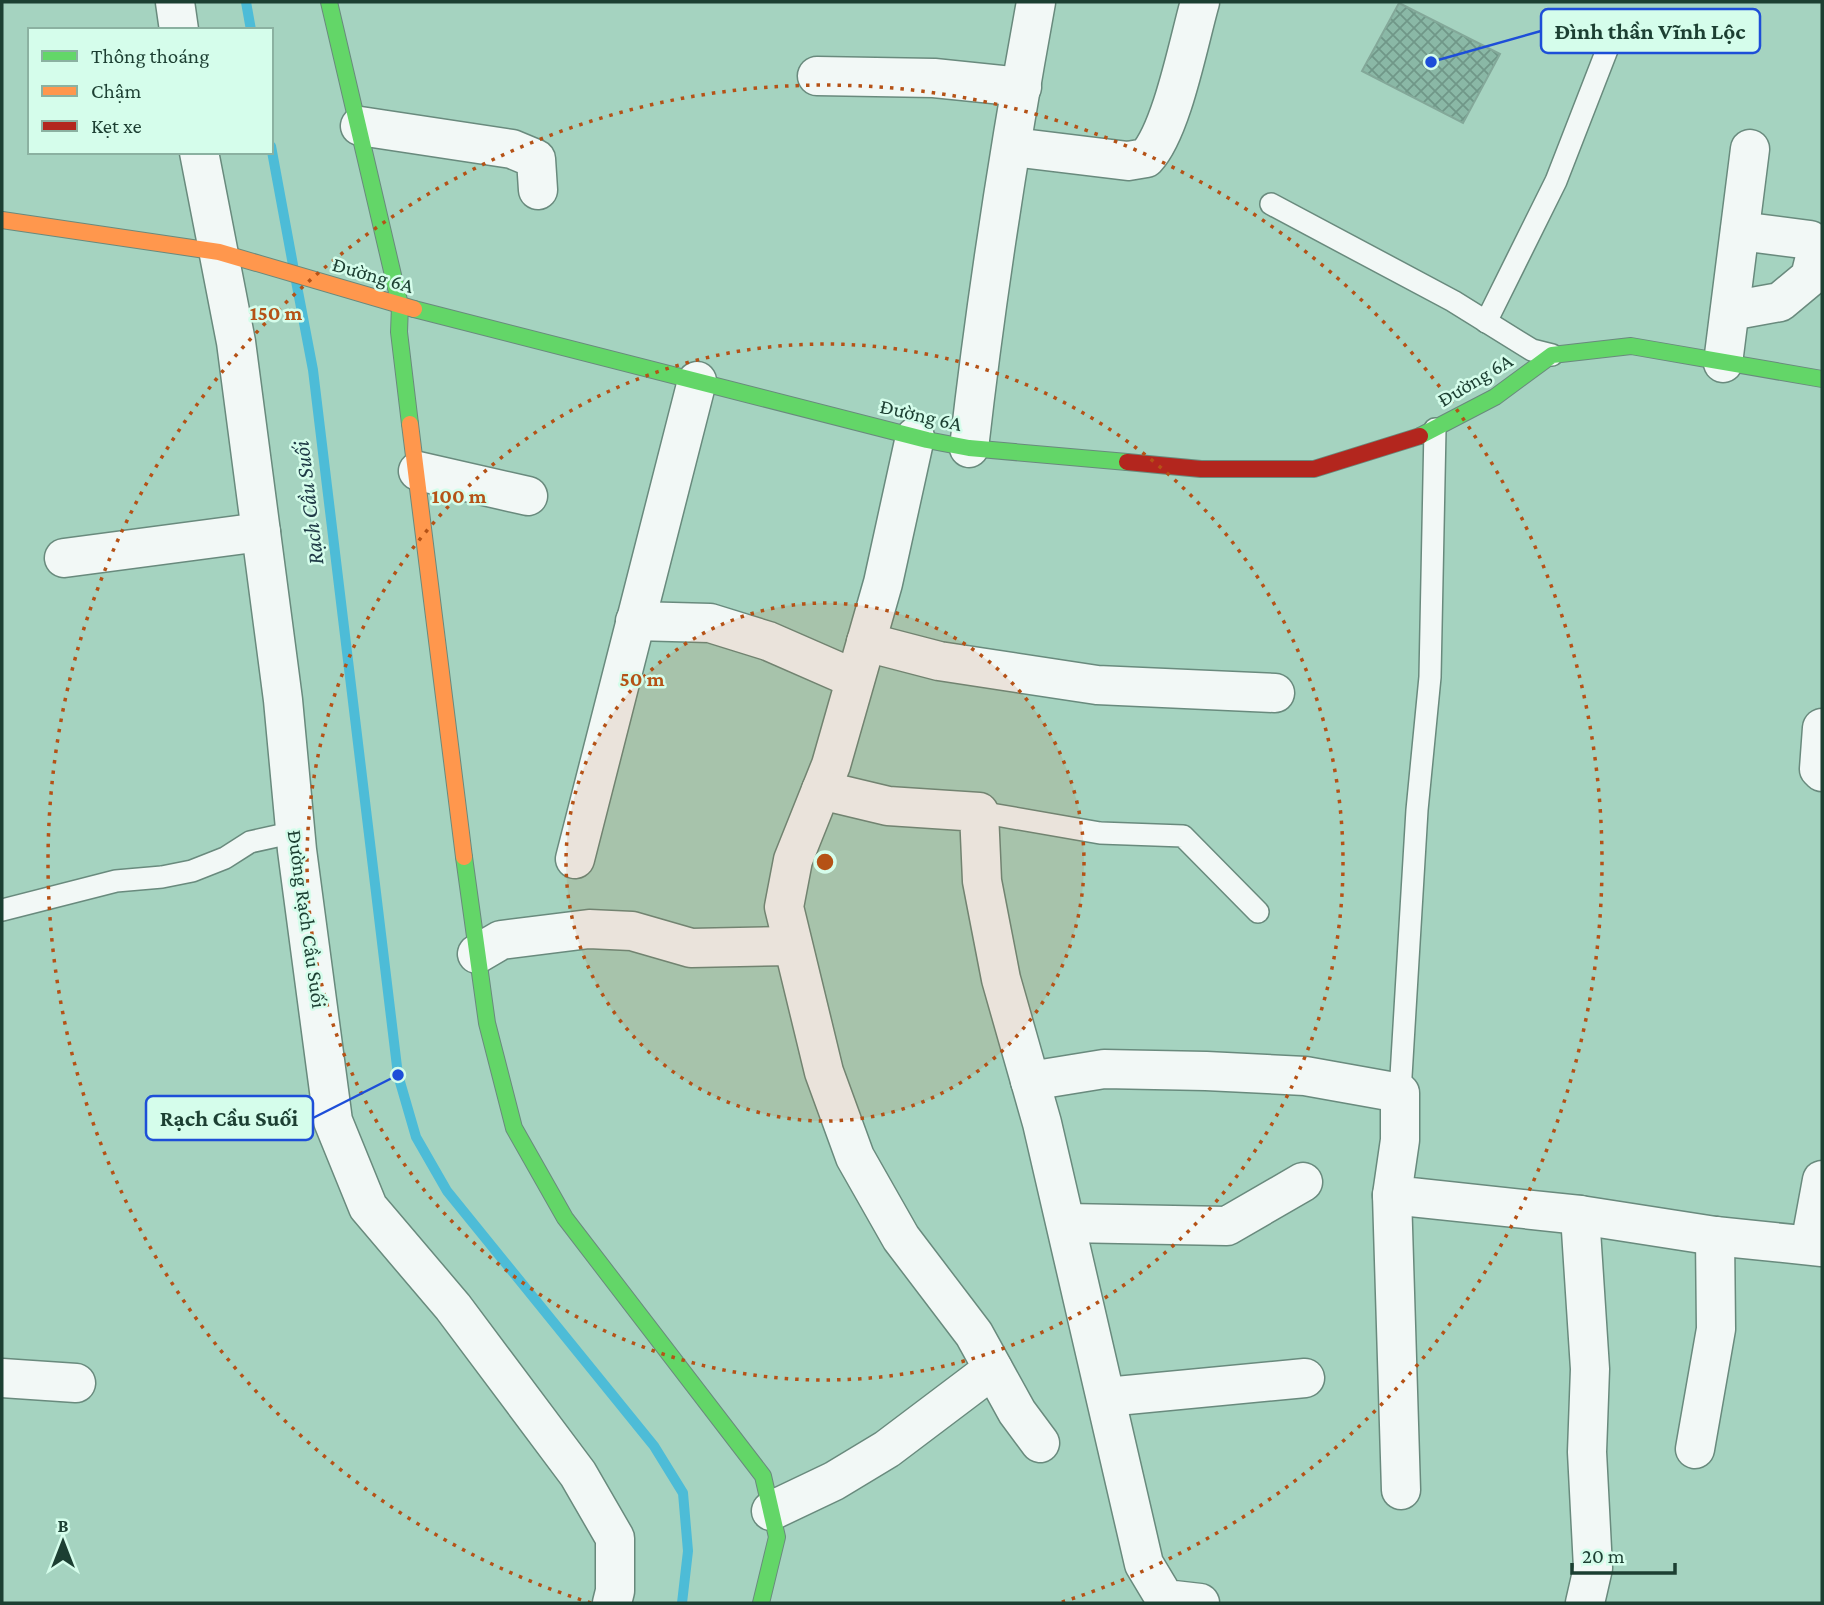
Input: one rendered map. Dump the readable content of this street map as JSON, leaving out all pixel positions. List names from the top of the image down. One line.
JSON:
{"streets":{"street":["Đường 6A","Đường Rạch Cầu Suối"]},"crossings":[["Đường 6A","Đường Rạch Cầu Suối"]],"water":["Rạch Cầu Suối"],"places":["Đình thần Vĩnh Lộc","Rạch Cầu Suối"],"legend":["Thông thoáng","Chậm","Kẹt xe"],"scale_bar":"20 m","north":"top","rings":["150 m","100 m","50 m"]}
